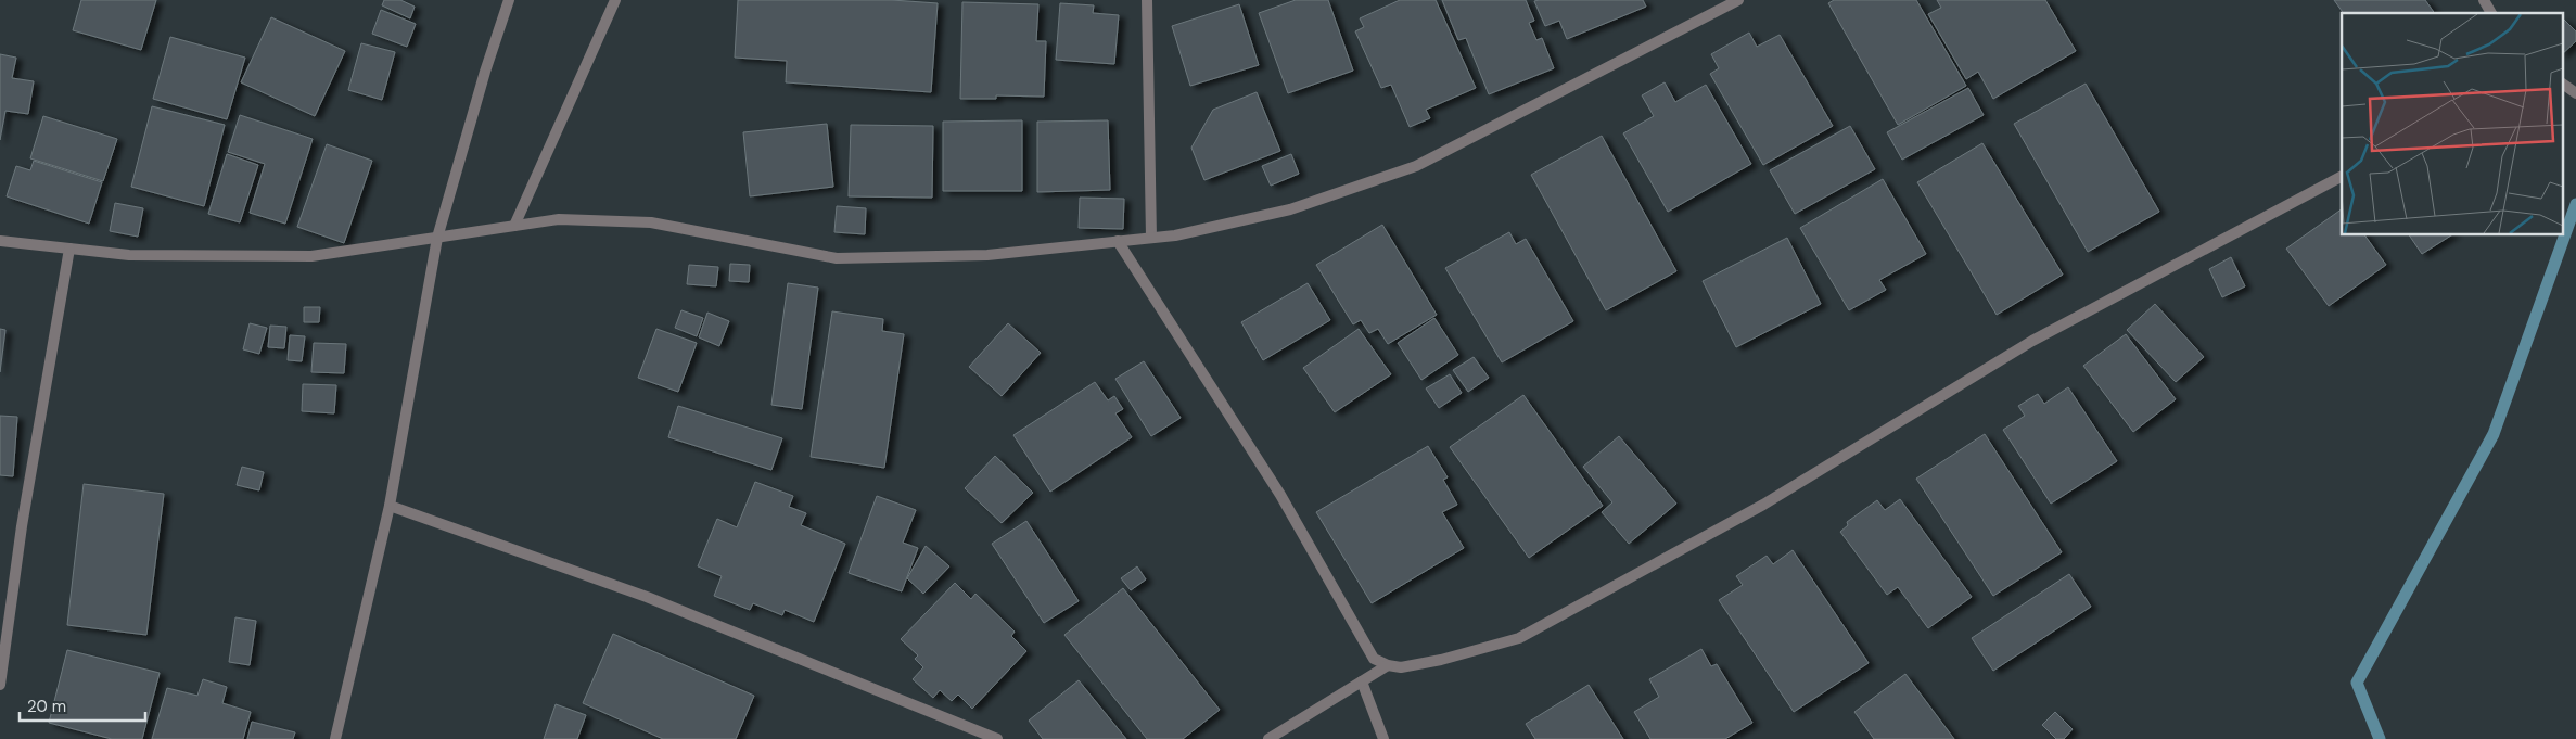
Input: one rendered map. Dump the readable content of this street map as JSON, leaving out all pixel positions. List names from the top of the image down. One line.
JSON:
{"scale_bar":"20 m"}
